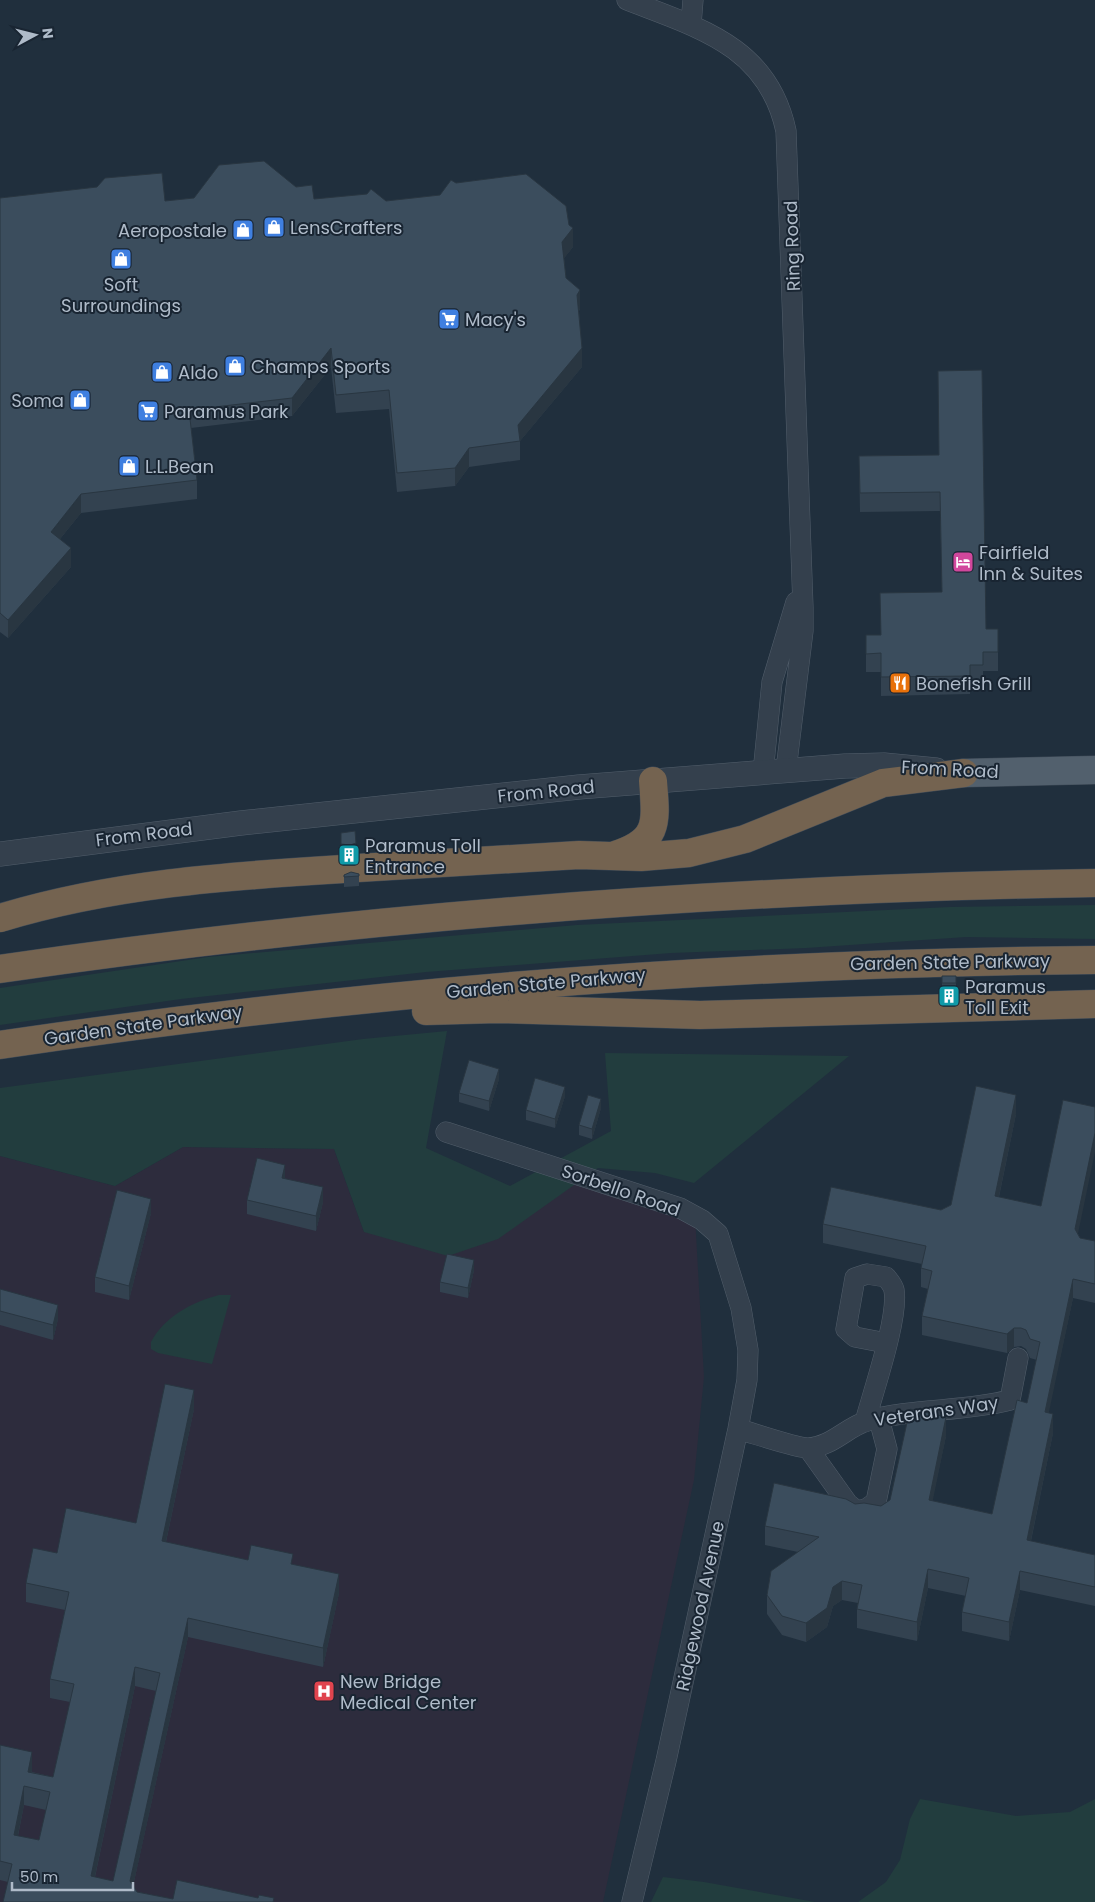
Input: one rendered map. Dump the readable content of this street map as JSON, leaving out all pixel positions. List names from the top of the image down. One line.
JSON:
{"streets":{"highway":["Garden State Parkway"],"main road":["From Road"],"street":["Ring Road","Sorbello Road","Veterans Way","Ridgewood Avenue"]},"crossings":[["Ring Road","From Road"],["Sorbello Road","Ridgewood Avenue"]],"places":{"shop":["LensCrafters","Aeropostale","Soft Surroundings","Champs Sports","Aldo","Soma","L.L.Bean"],"supermarket":["Macy's","Paramus Park"],"hotel":["Fairfield Inn & Suites"],"restaurant":["Bonefish Grill"],"building":["Paramus Toll Entrance","Paramus Toll Exit"],"hospital":["New Bridge Medical Center"]},"scale_bar":"50 m","north":"right"}
